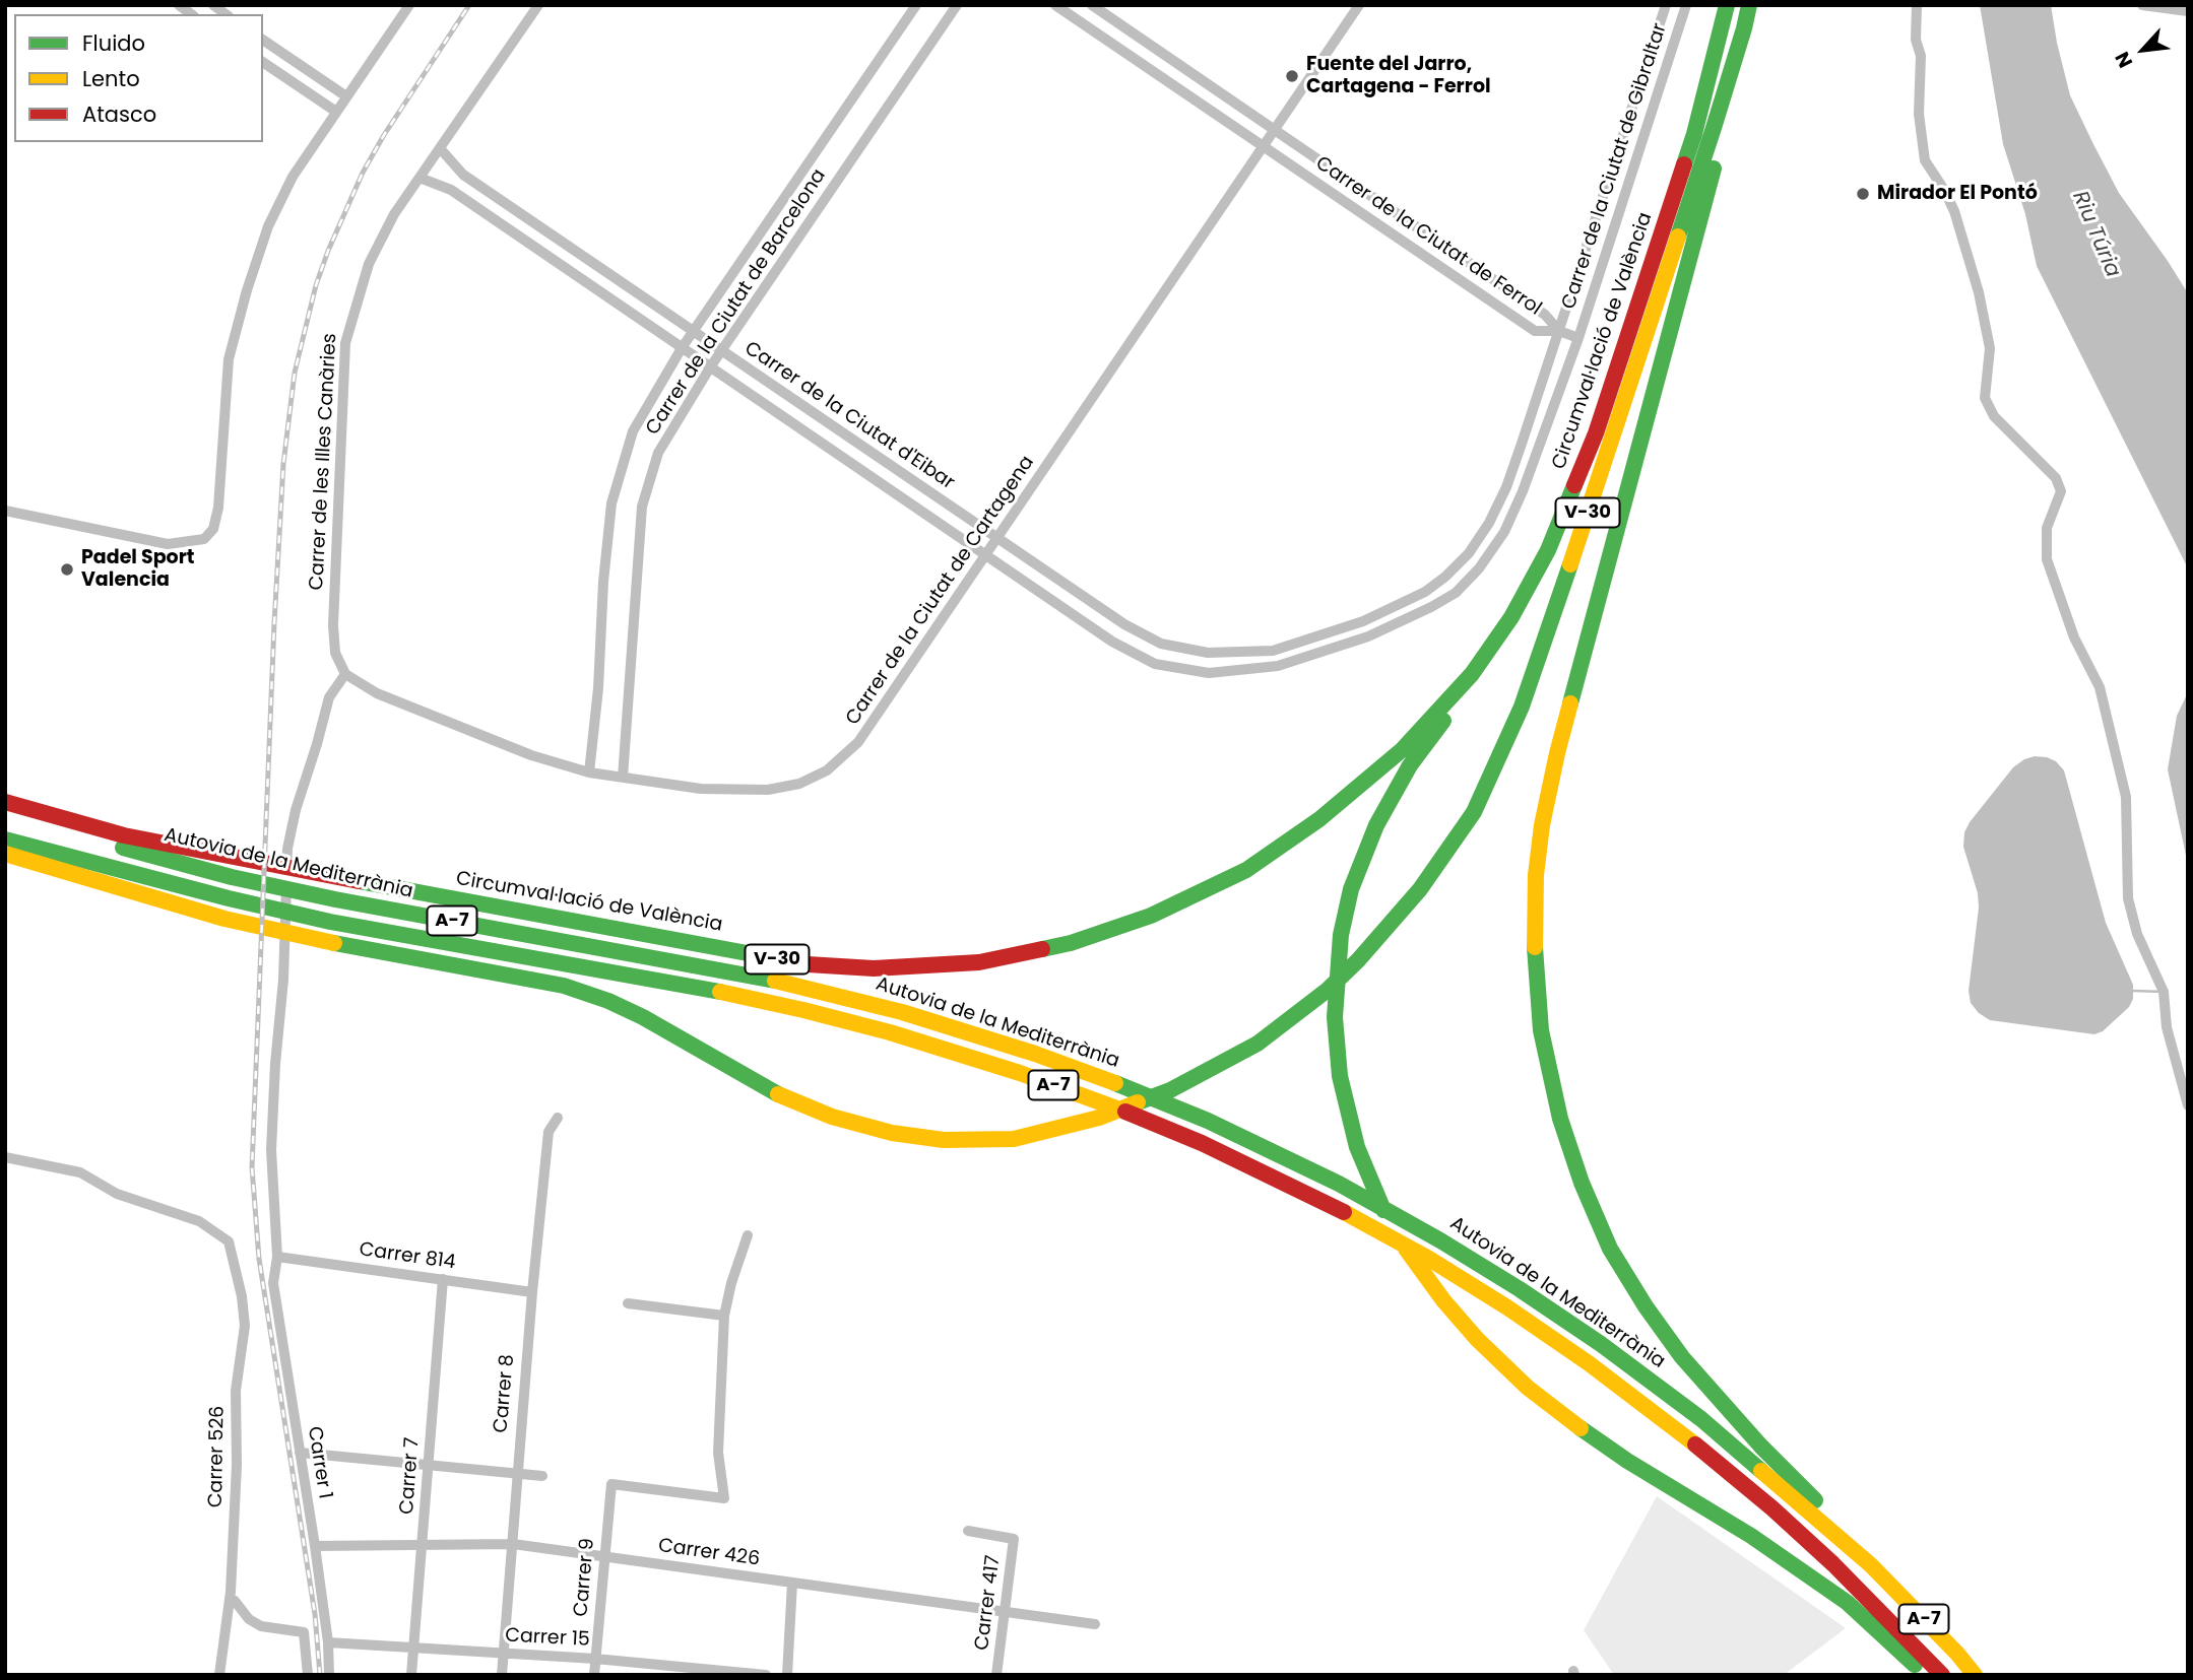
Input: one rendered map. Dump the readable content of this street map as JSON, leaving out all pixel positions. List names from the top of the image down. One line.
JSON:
{"streets":{"highway":["Circumval·lació de València","V-30","Autovia de la Mediterrània","A-7"],"street":["Carrer de la Ciutat de Gibraltar","Carrer de la Ciutat de Ferrol","Carrer de la Ciutat de Barcelona","Carrer de la Ciutat d'Eibar","Carrer de les Illes Canàries","Carrer de la Ciutat de Cartagena","Carrer 814","Carrer 8","Carrer 526","Carrer 1","Carrer 7","Carrer 426","Carrer 9","Carrer 417","Carrer 15"]},"crossings":[["Carrer de la Ciutat de Gibraltar","Carrer de la Ciutat de Ferrol"],["Carrer de la Ciutat de Gibraltar","Carrer de la Ciutat d'Eibar"],["Carrer de la Ciutat de Gibraltar","Carrer de la Ciutat de Cartagena"],["Carrer de la Ciutat de Ferrol","Carrer de la Ciutat de Cartagena"],["Carrer de la Ciutat de Barcelona","Carrer de la Ciutat d'Eibar"],["Carrer de la Ciutat de Barcelona","Carrer de la Ciutat de Cartagena"],["Carrer de la Ciutat d'Eibar","Carrer de les Illes Canàries"],["Carrer de la Ciutat d'Eibar","Carrer de la Ciutat de Cartagena"],["Carrer de les Illes Canàries","Carrer de la Ciutat de Cartagena"],["Carrer 814","Carrer 8"],["Carrer 814","Carrer 1"],["Carrer 814","Carrer 7"],["Carrer 8","Carrer 426"],["Carrer 8","Carrer 15"],["Carrer 1","Carrer 426"],["Carrer 1","Carrer 15"],["Carrer 7","Carrer 426"],["Carrer 7","Carrer 15"],["Carrer 426","Carrer 9"],["Carrer 426","Carrer 417"],["Carrer 9","Carrer 15"]],"water":["Riu Túria"],"places":["Fuente del Jarro, Cartagena - Ferrol","Mirador El Pontó","Padel Sport Valencia"],"legend":["Fluido","Lento","Atasco"],"north":"bottom left"}
